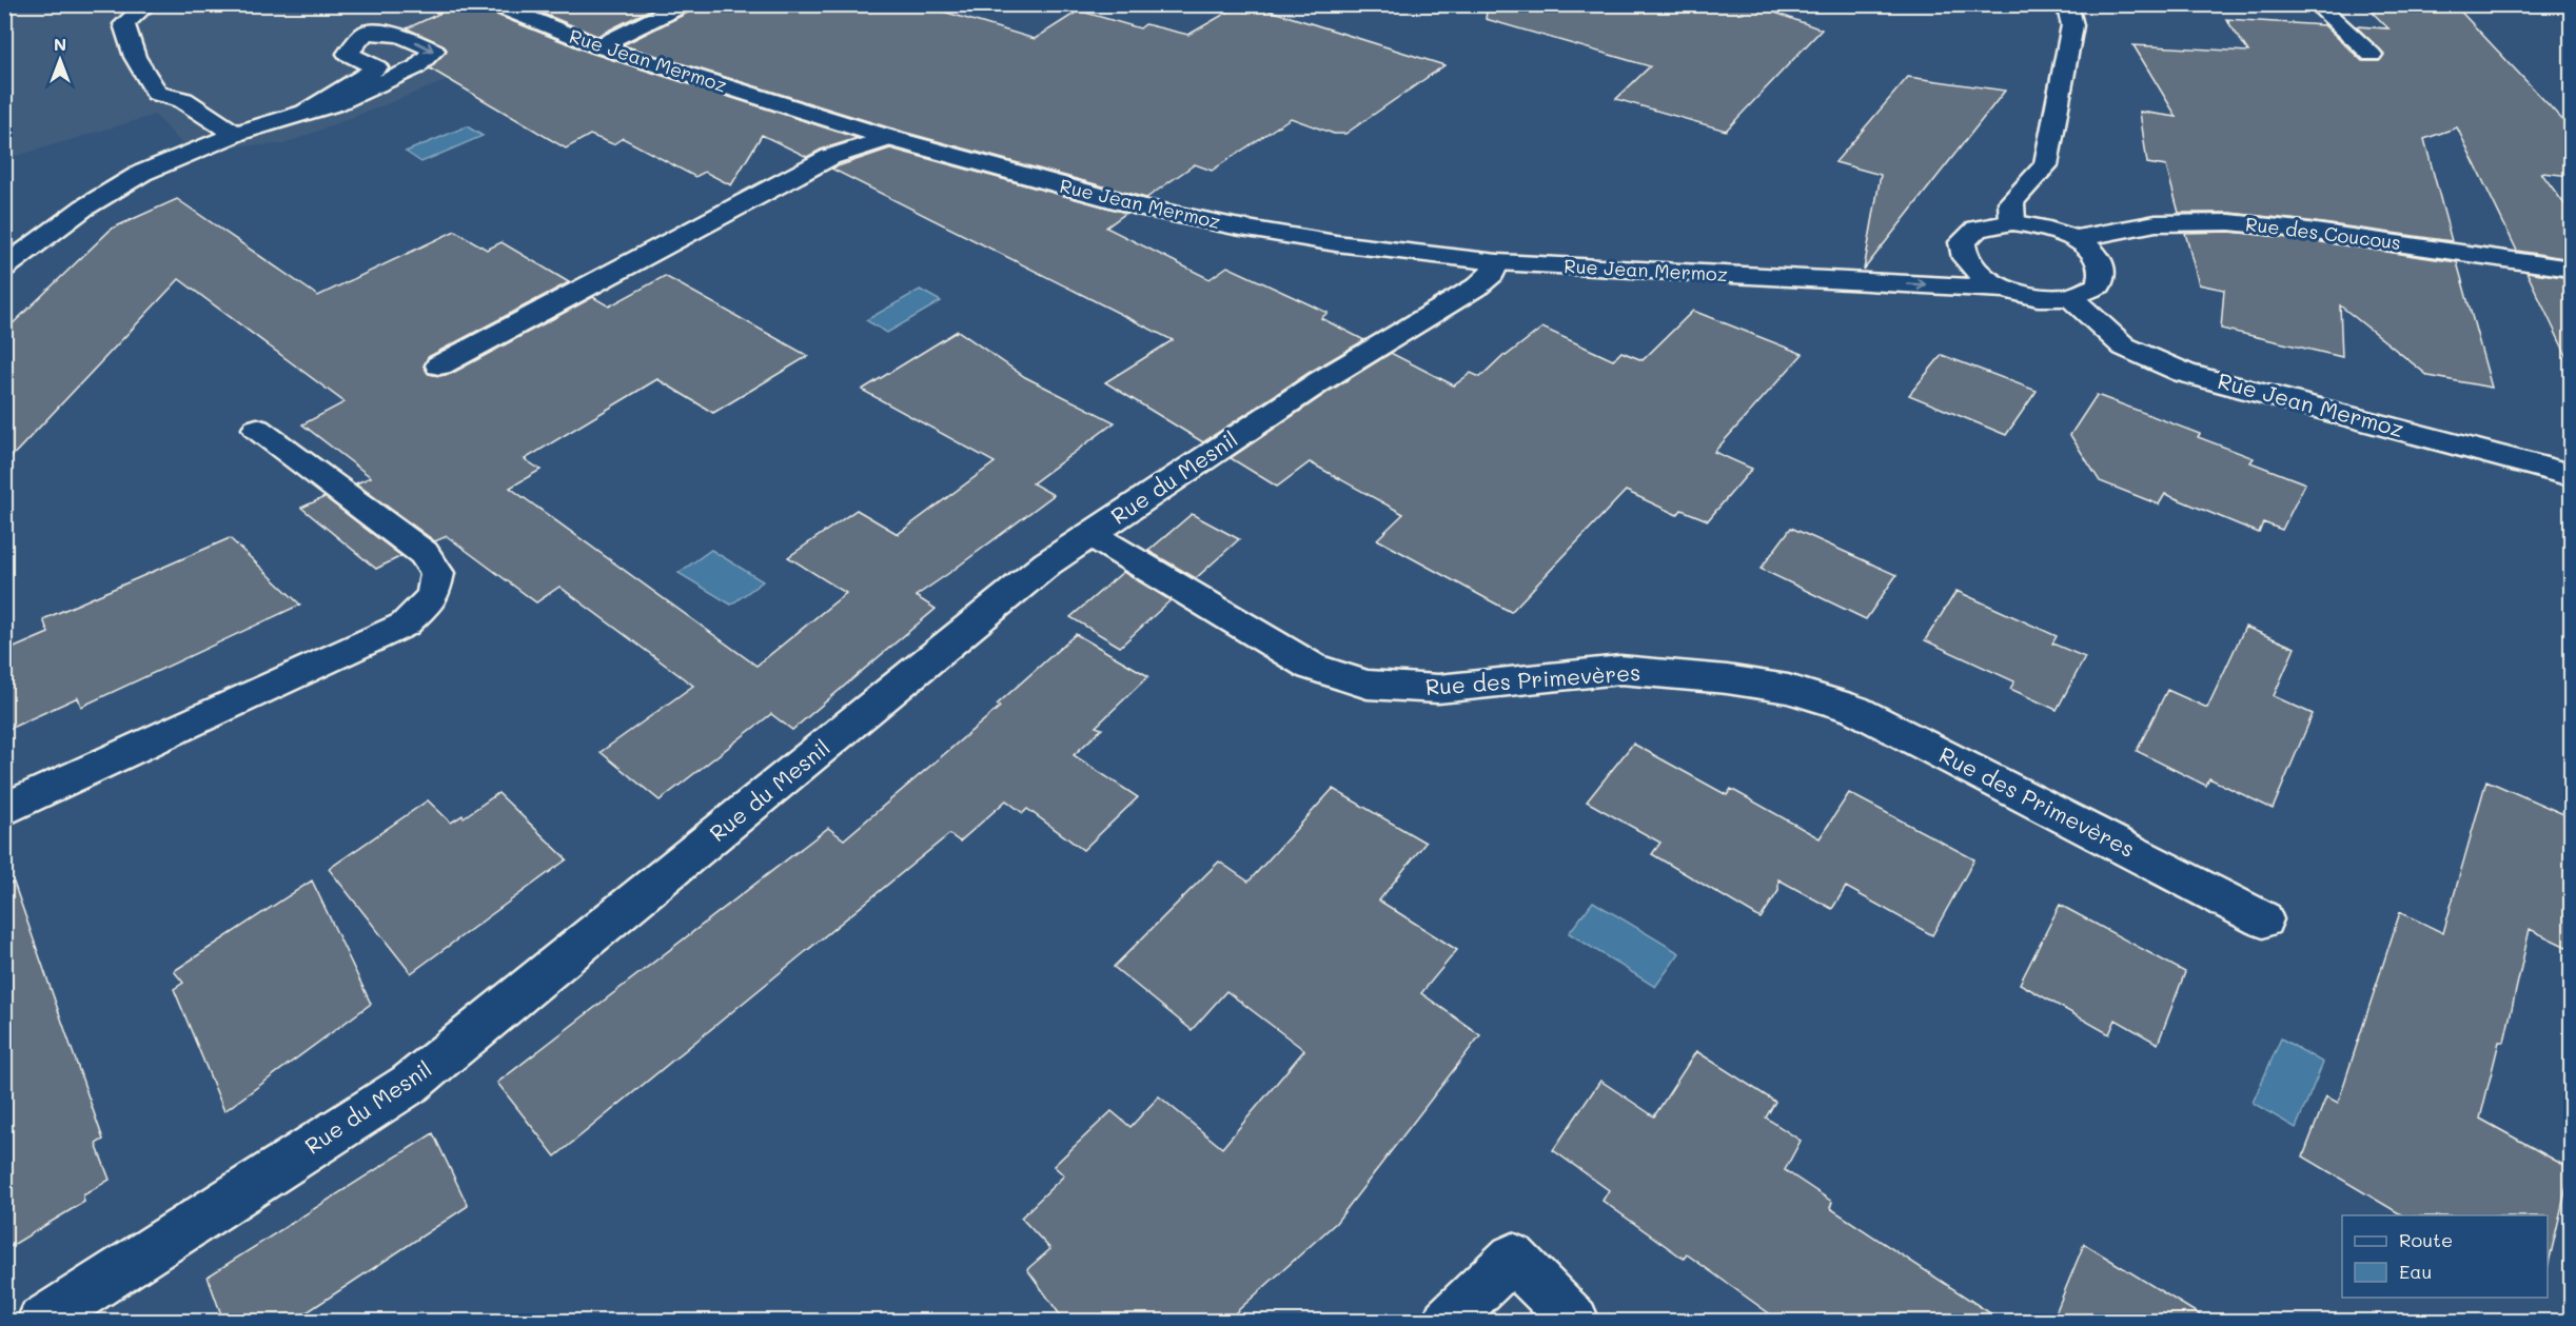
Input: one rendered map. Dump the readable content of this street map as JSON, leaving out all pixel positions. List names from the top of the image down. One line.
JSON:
{"streets":{"street":["Rue Jean Mermoz","Rue des Coucous","Rue du Mesnil","Rue des Primevères"]},"crossings":[["Rue Jean Mermoz","Rue du Mesnil"],["Rue du Mesnil","Rue des Primevères"]],"legend":["Route","Eau"],"north":"top"}
